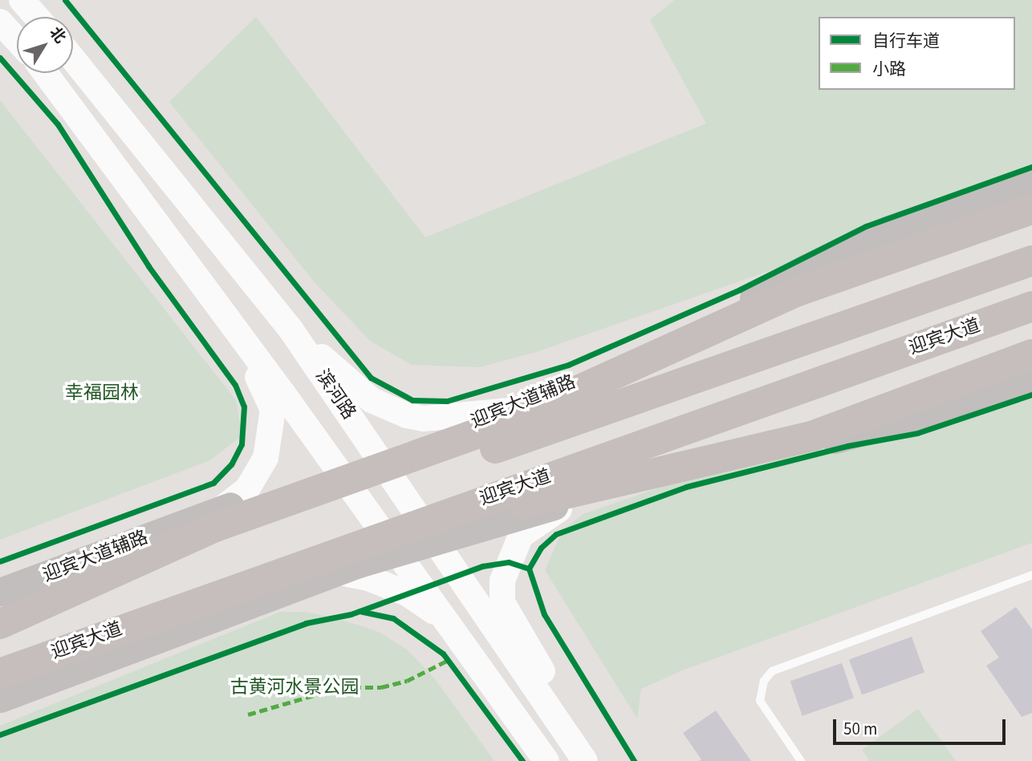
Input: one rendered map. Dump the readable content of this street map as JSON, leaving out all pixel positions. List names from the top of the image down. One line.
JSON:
{"streets":{"highway":["迎宾大道"],"main road":["滨河路","迎宾大道辅路"]},"crossings":[["滨河路","迎宾大道辅路"]],"parks":["幸福园林","古黄河水景公园"],"legend":["自行车道","小路"],"scale_bar":"50 m","north":"top right"}
